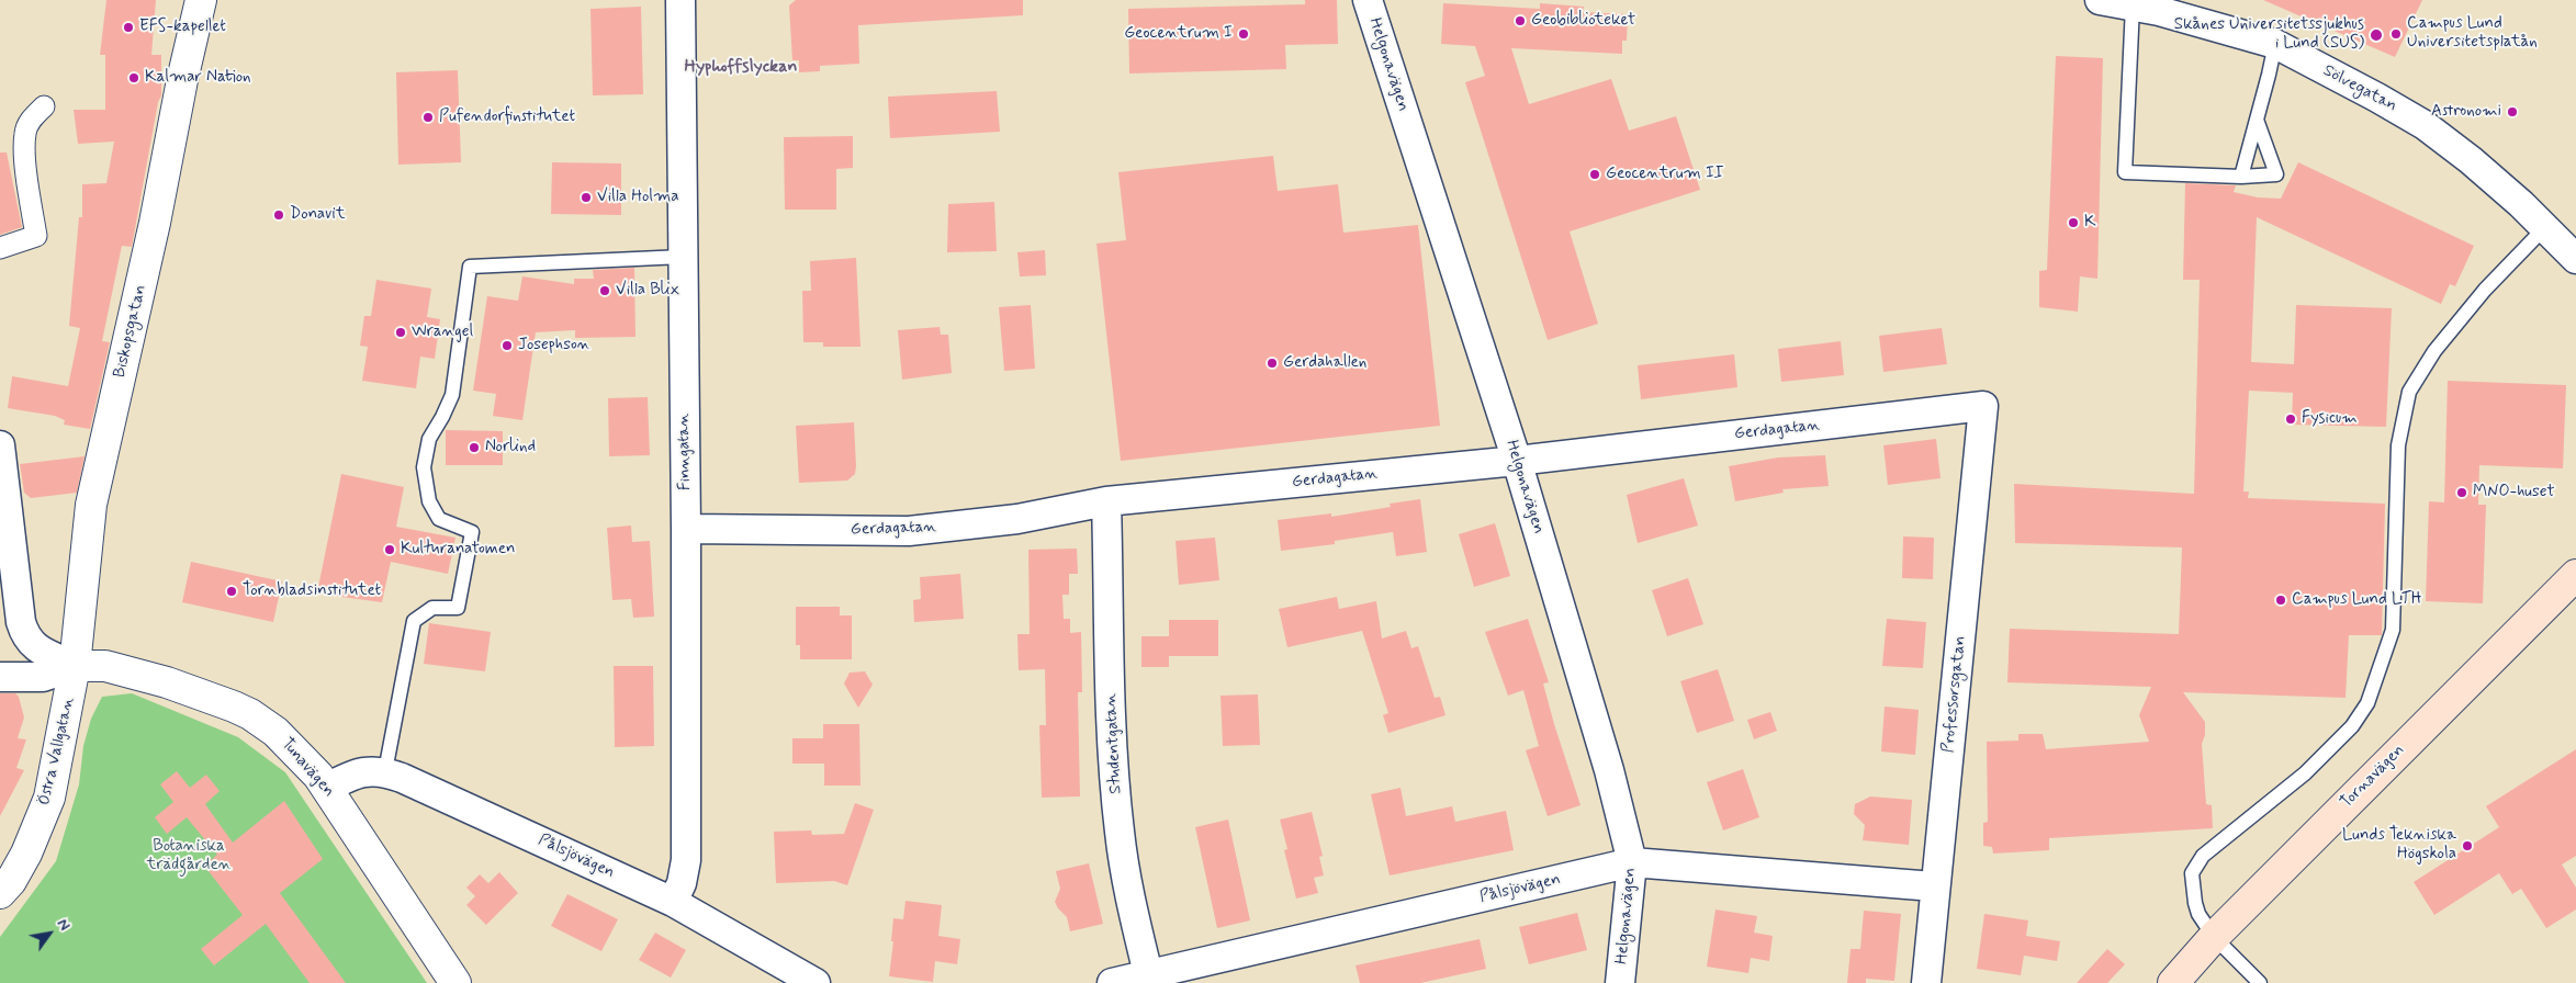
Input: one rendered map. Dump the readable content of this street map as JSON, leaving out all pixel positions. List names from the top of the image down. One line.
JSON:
{"streets":{"main road":["Tornavägen"],"street":["Helgonavägen","Sölvegatan","Biskopsgatan","Gerdagatan","Finngatan","Professorsgatan","Studentgatan","Östra Vallgatan","Tunavägen","Pålsjövägen"]},"crossings":[["Helgonavägen","Gerdagatan"],["Helgonavägen","Pålsjövägen"],["Biskopsgatan","Östra Vallgatan"],["Biskopsgatan","Tunavägen"],["Gerdagatan","Finngatan"],["Gerdagatan","Professorsgatan"],["Gerdagatan","Studentgatan"],["Finngatan","Pålsjövägen"],["Professorsgatan","Pålsjövägen"],["Studentgatan","Pålsjövägen"],["Östra Vallgatan","Tunavägen"],["Tunavägen","Pålsjövägen"]],"districts":["Hyphoffslyckan"],"parks":["Botaniska trädgården"],"places":["Geobiblioteket","EFS-kapellet","Geocentrum I","Campus Lund Universitetsplatån","Skånes Universitetssjukhus i Lund (SUS)","Kalmar Nation","Astronomi","Pufendorfinstitutet","Geocentrum II","Villa Holma","Donavit","K","Villa Blix","Wrangel","Josephson","Gerdahallen","Fysicum","Norlind","MNO-huset","Kulturanatomen","Tornbladsinstitutet","Campus Lund LTH","Lunds Tekniska Högskola"],"north":"top right"}
